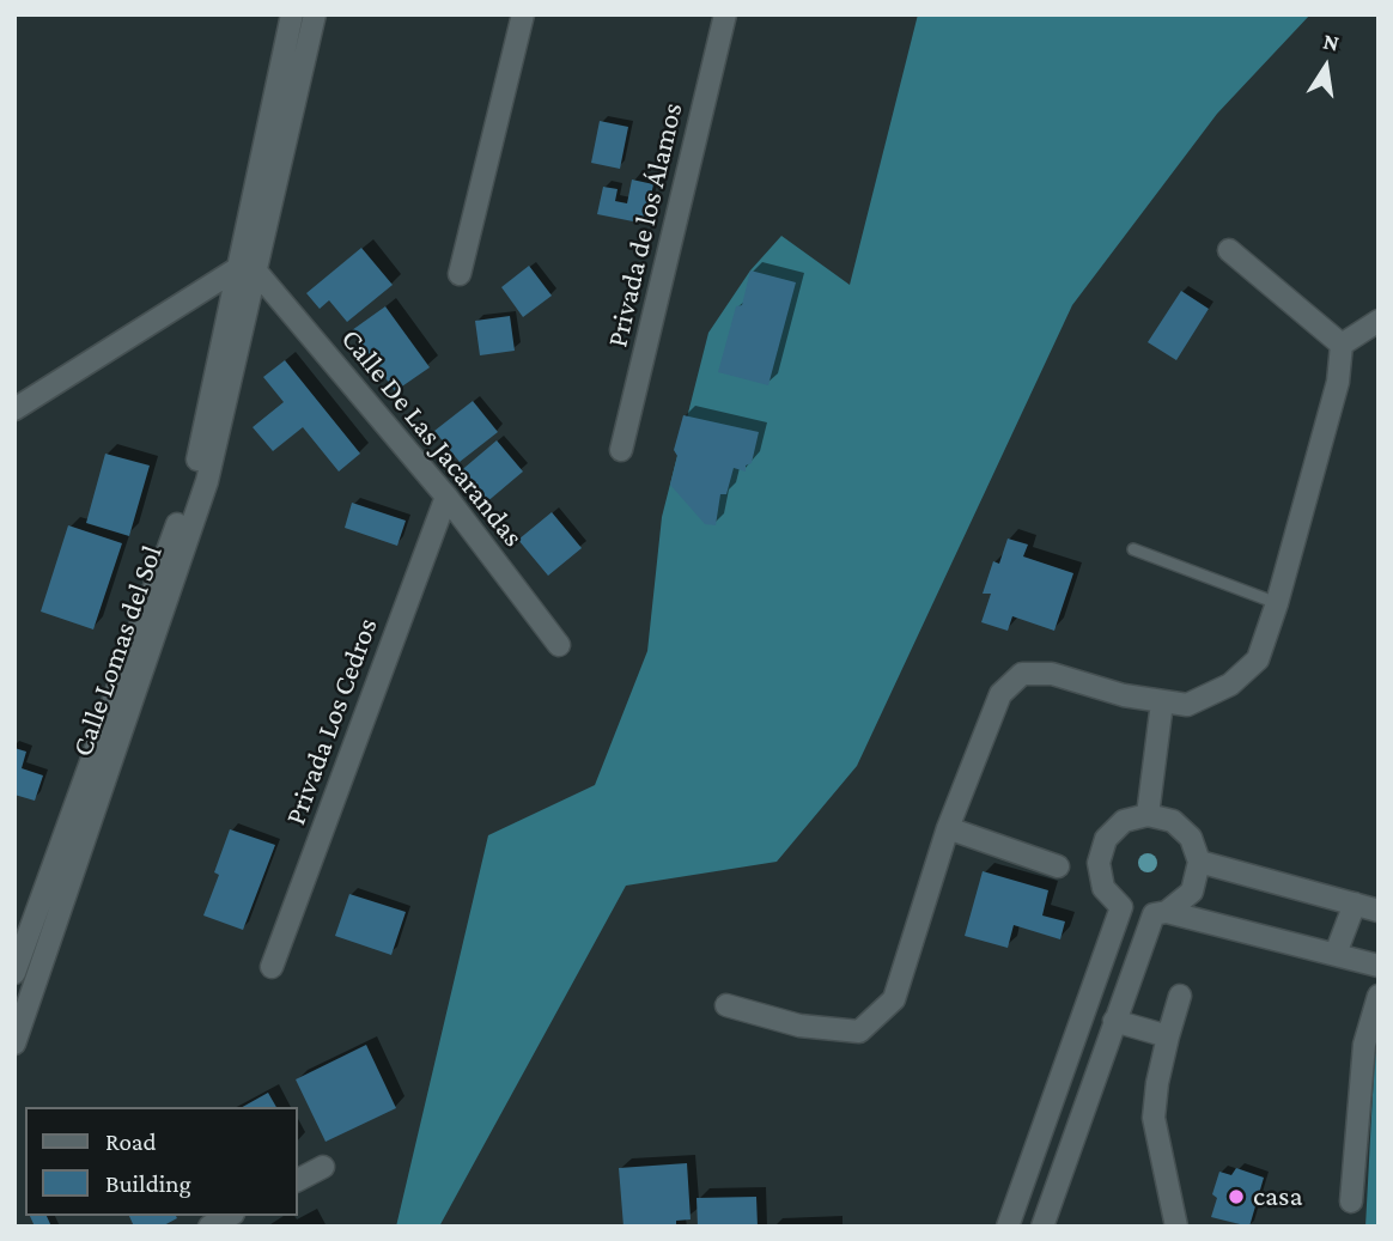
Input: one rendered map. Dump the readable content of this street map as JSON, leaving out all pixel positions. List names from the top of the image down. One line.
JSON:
{"streets":{"street":["Privada de los Álamos","Calle De Las Jacarandas","Calle Lomas del Sol","Privada Los Cedros"]},"crossings":[["Calle De Las Jacarandas","Calle Lomas del Sol"],["Calle De Las Jacarandas","Privada Los Cedros"]],"places":["casa"],"legend":["Road","Building"],"north":"top"}
